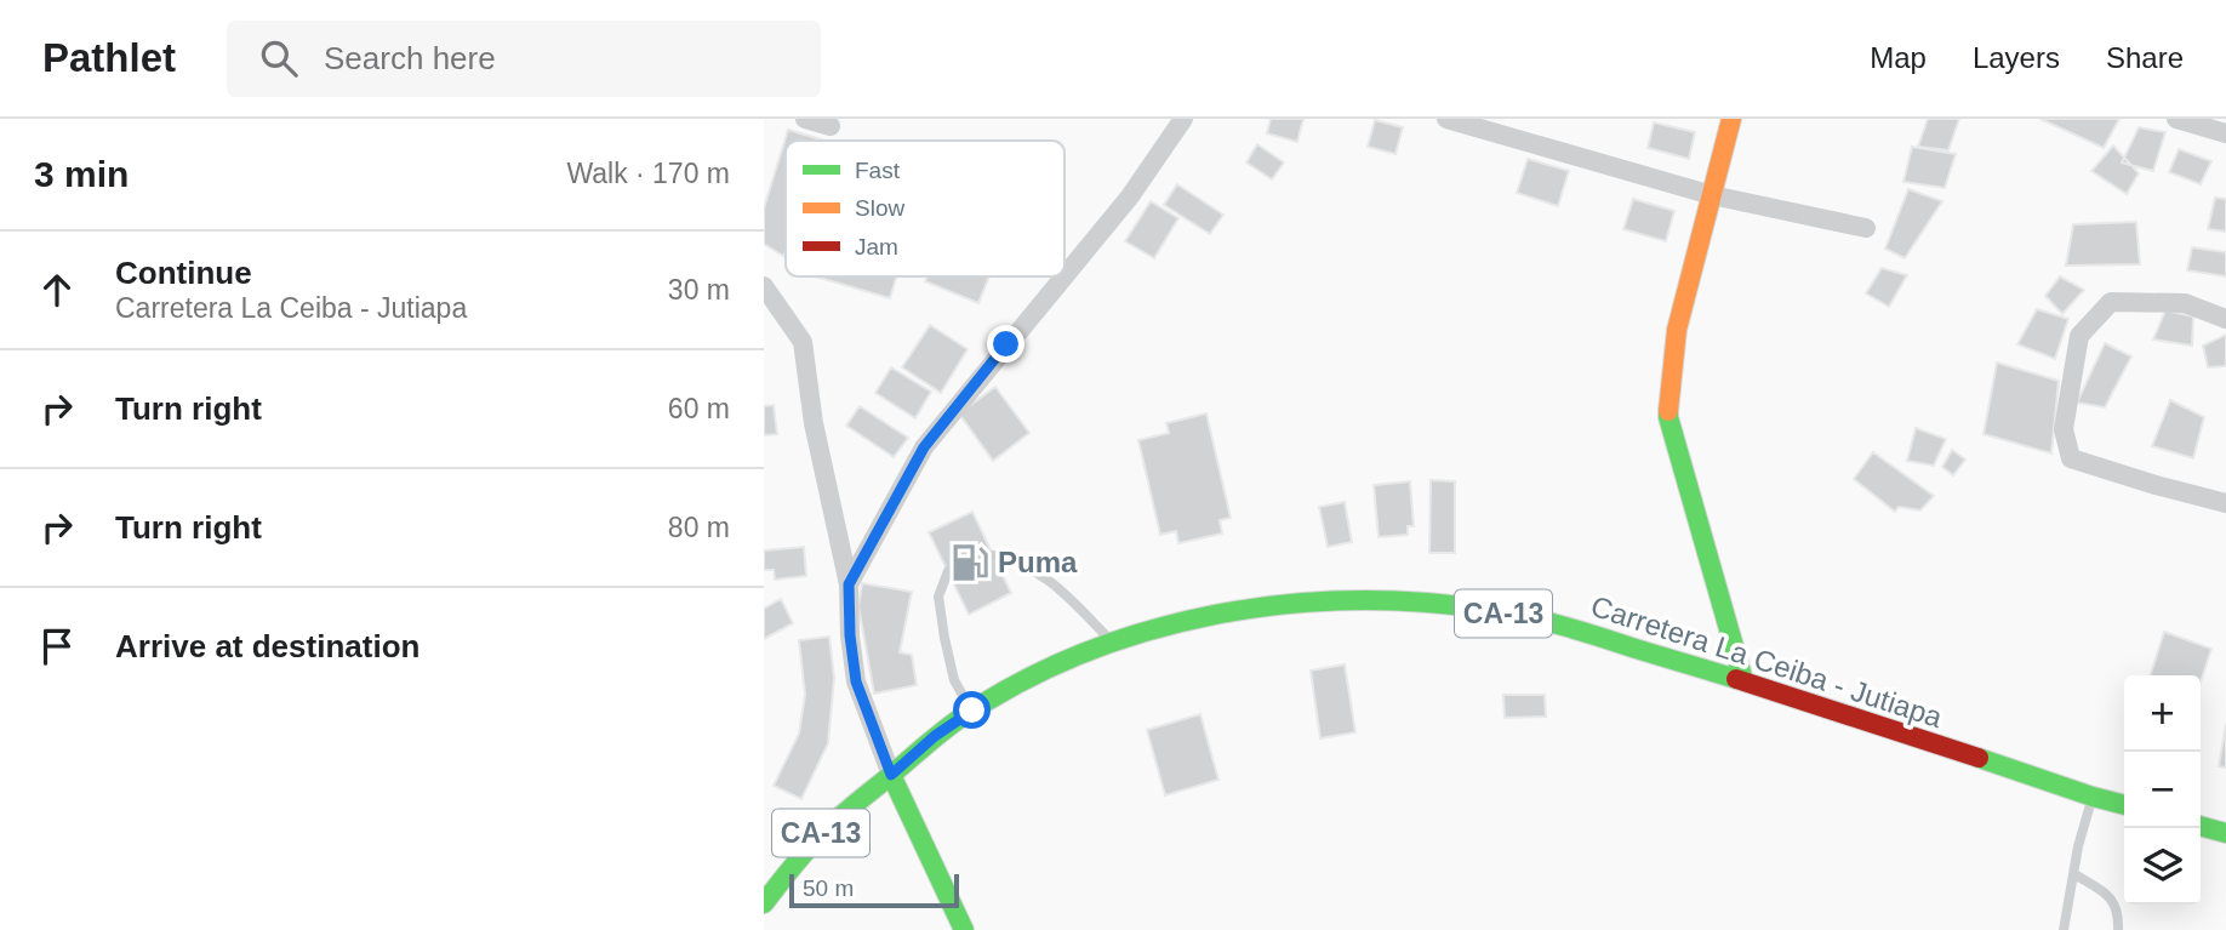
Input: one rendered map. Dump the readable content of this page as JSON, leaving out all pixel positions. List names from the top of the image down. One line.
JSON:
{"streets":{"main road":["CA-13","Carretera La Ceiba - Jutiapa"]},"places":{"fuel station":["Puma"]},"legend":["Fast","Slow","Jam"],"scale_bar":"50 m","page":{"header":"Pathlet","search":"Search here","nav":["Map","Layers","Share"],"heading":["3 min","Walk · 170 m"],"list":[["Continue","Carretera La Ceiba - Jutiapa","30 m"],["Turn right","60 m"],["Turn right","80 m"],"Arrive at destination"],"map_buttons":["+","−"],"scale":"50 m"}}
